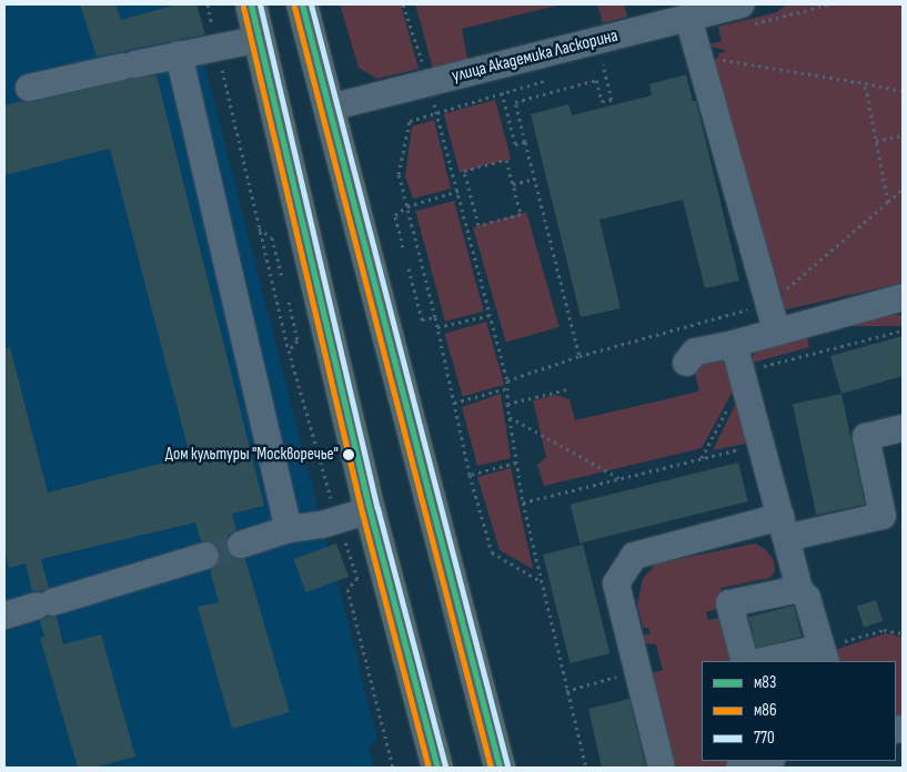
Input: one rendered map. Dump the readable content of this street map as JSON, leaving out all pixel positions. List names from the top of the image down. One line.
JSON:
{"streets":{"street":["улица Академика Ласкорина"]},"places":["Дом культуры \"Москворечье\""],"lines":["transit line м83","transit line 770","transit line м86"],"legend":["м83","м86","770"]}
